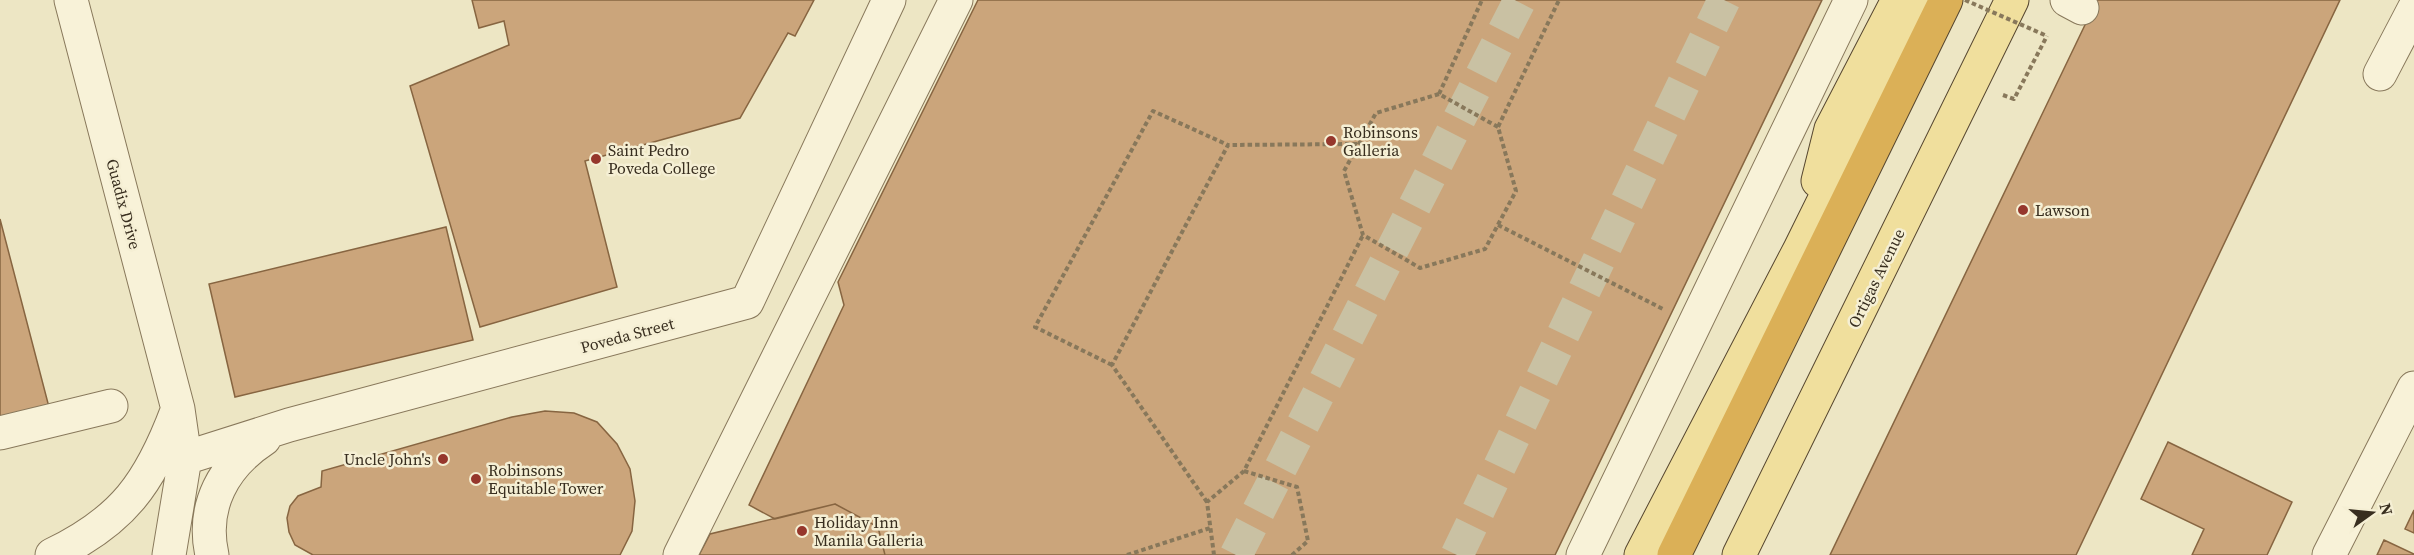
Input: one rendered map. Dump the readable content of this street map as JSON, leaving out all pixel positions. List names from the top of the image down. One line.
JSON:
{"streets":{"main road":["Ortigas Avenue"],"street":["Guadix Drive","Poveda Street"]},"crossings":[["Guadix Drive","Poveda Street"]],"places":["Robinsons Galleria","Saint Pedro Poveda College","Lawson","Uncle John's","Robinsons Equitable Tower","Holiday Inn Manila Galleria"],"north":"right"}
